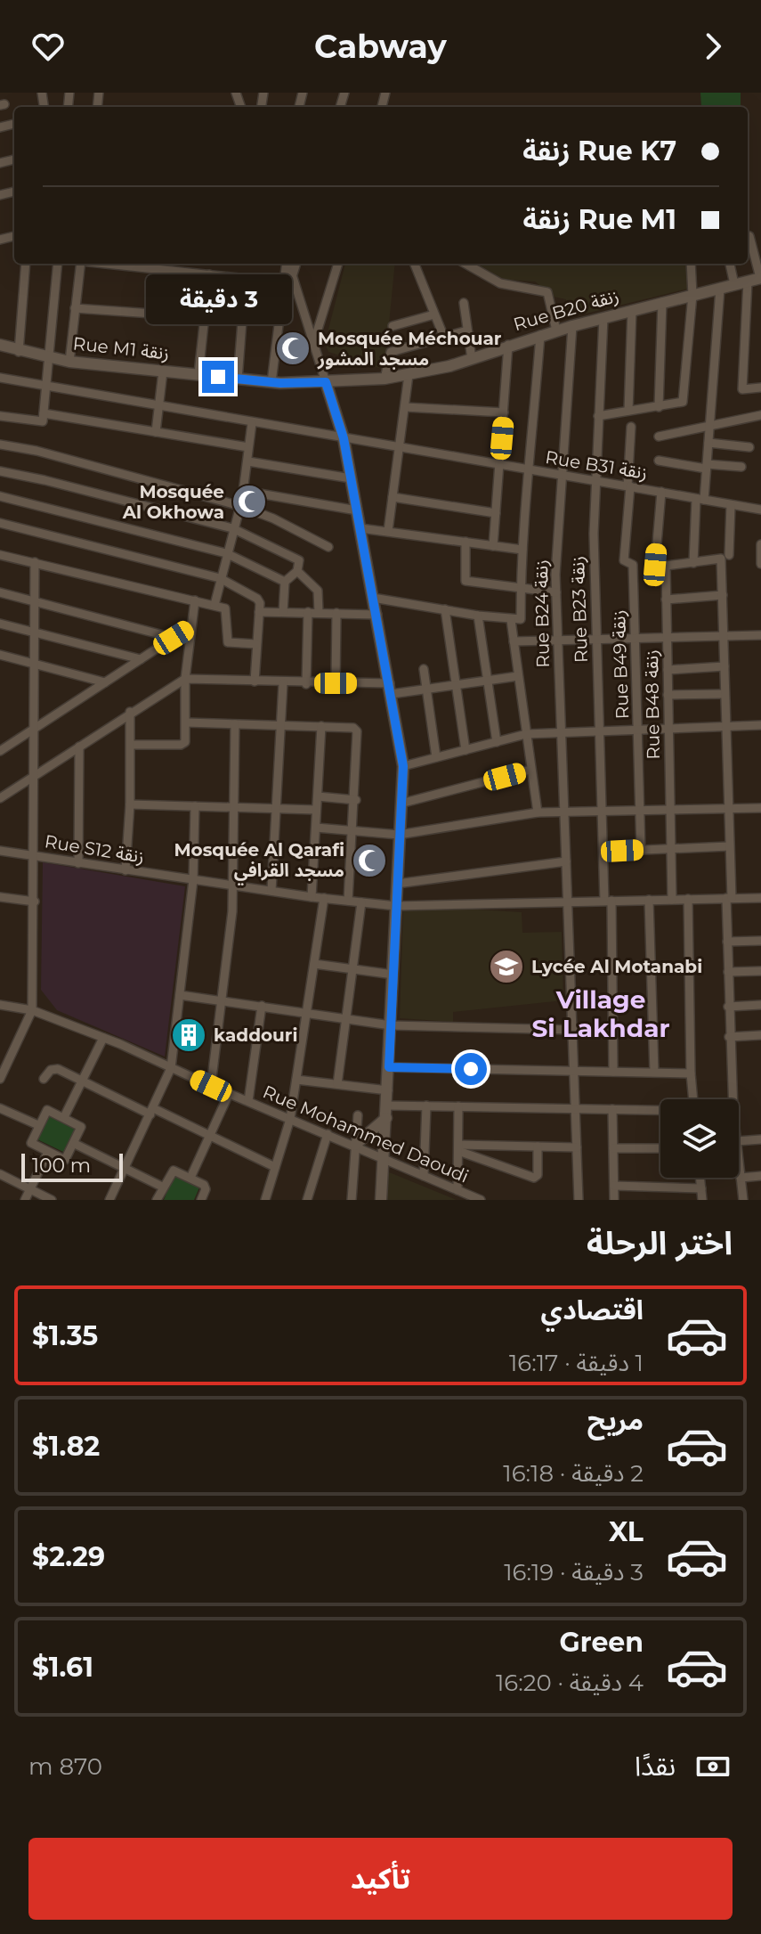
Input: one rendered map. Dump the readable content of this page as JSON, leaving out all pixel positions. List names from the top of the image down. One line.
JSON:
{"streets":{"street":["Rue B20 زنقة","Rue M1 زنقة","Rue B31 زنقة","Rue B23 زنقة","Rue B24 زنقة","Rue B49 زنقة","Rue B48 زنقة","Rue S12 زنقة","Rue Mohammed Daoudi"]},"crossings":[["Rue B20 زنقة","Rue M1 زنقة"],["Rue B20 زنقة","Rue B23 زنقة"],["Rue B20 زنقة","Rue B24 زنقة"],["Rue B31 زنقة","Rue B23 زنقة"],["Rue B31 زنقة","Rue B24 زنقة"],["Rue B31 زنقة","Rue B49 زنقة"],["Rue B23 زنقة","Rue S12 زنقة"],["Rue B24 زنقة","Rue S12 زنقة"],["Rue B48 زنقة","Rue S12 زنقة"]],"districts":["Village Si Lakhdar"],"places":{"mosque":["Mosquée Méchouar مسجد المشور","Mosquée Al Okhowa","Mosquée Al Qarafi مسجد القرافي"],"school or university":["Lycée Al Motanabi"],"building":["kaddouri"]},"scale_bar":"100 m","page":{"header":"Cabway","banner":["Rue K7 زنقة","Rue M1 زنقة"],"bubble":"3 دقيقة","scale":"100 m","heading":"اختر الرحلة","list":[{"name":"اقتصادي","note":"1 دقيقة · 16:17","value":"$1.35"},{"name":"مريح","note":"2 دقيقة · 16:18","value":"$1.82"},{"name":"XL","note":"3 دقيقة · 16:19","value":"$2.29"},{"name":"Green","note":"4 دقيقة · 16:20","value":"$1.61"}],"pay":["نقدًا","870 m"],"buttons":"تأكيد"}}
